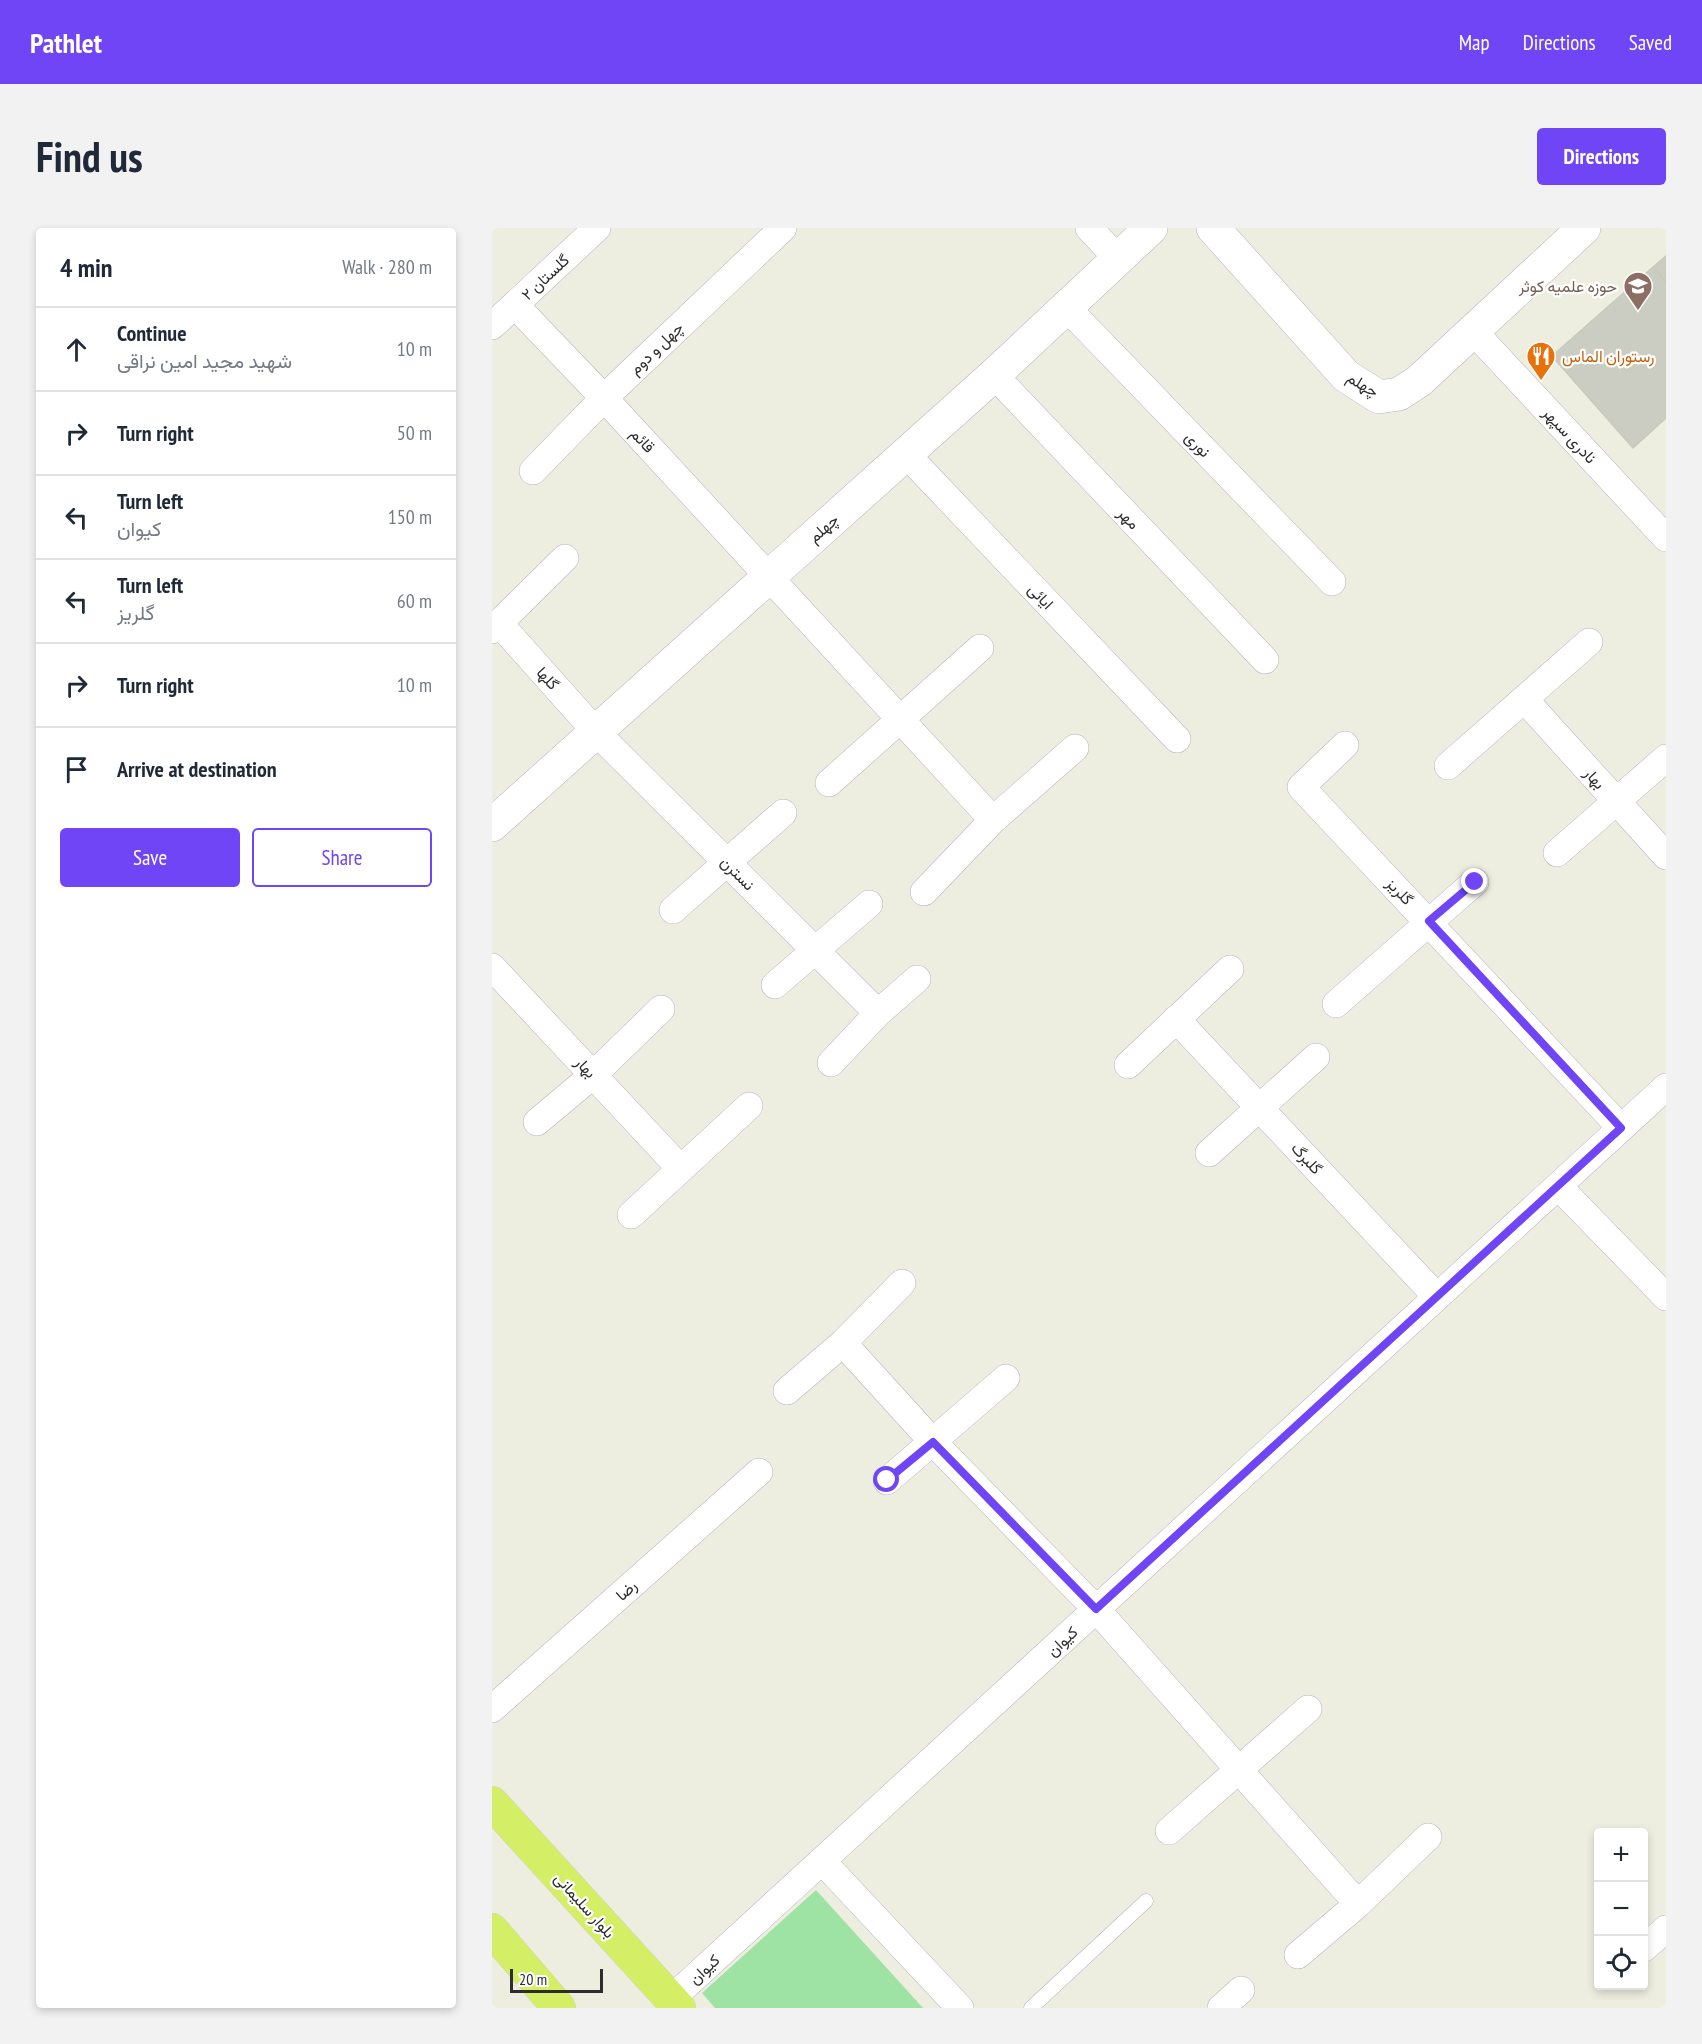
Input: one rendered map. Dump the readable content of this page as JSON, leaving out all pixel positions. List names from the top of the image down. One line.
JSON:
{"streets":{"main road":["بلوار سلیمانی"],"street":["گلستان ۲","چهل و دوم","چهلم","نادری سپهر","قائم","نوری","مهر","ایائی","گلها","بهار","نسترن","گلریز","گلبرگ","رضا","کیوان"]},"crossings":[["گلستان ۲","قائم"],["چهل و دوم","قائم"],["چهلم","نادری سپهر"],["چهلم","قائم"],["چهلم","نوری"],["چهلم","مهر"],["چهلم","ایائی"],["چهلم","گلها"],["چهلم","نسترن"],["گلها","نسترن"],["گلریز","کیوان"],["گلبرگ","کیوان"],["کیوان","بلوار سلیمانی"]],"places":{"school or university":["حوزه علمیه کوثر"],"restaurant":["رستوران الماس"]},"scale_bar":"20 m","page":{"header":"Pathlet","nav":["Map","Directions","Saved"],"buttons":["Directions",["Save","Share"]],"title":"Find us","heading":["4 min","Walk · 280 m"],"list":[["Continue","شهید مجید امین نراقی","10 m"],["Turn right","50 m"],["Turn left","کیوان","150 m"],["Turn left","گلریز","60 m"],["Turn right","10 m"],"Arrive at destination"],"map_buttons":["+","−"],"scale":"20 m"}}
